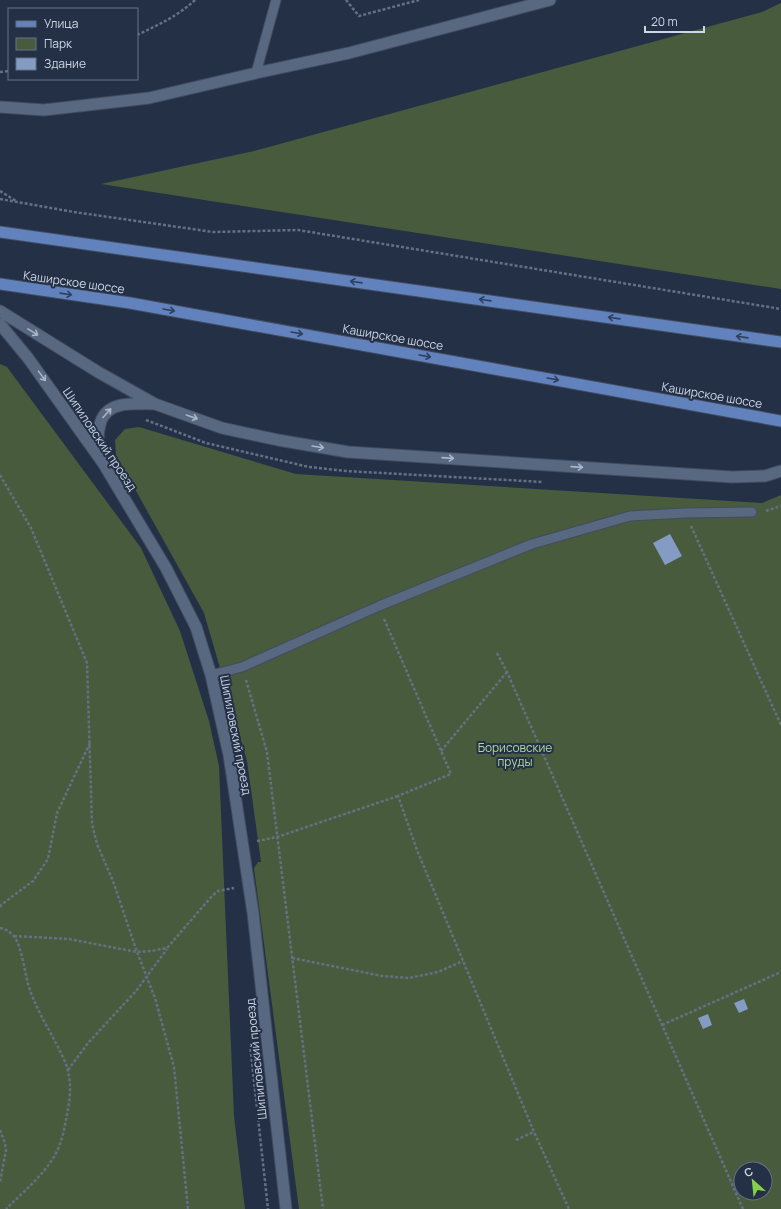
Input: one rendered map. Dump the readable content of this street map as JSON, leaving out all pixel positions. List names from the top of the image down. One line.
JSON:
{"streets":{"main road":["Каширское шоссе","Шипиловский проезд"]},"parks":["Борисовские пруды"],"legend":["Улица","Парк","Здание"],"scale_bar":"20 m","north":"top left"}
